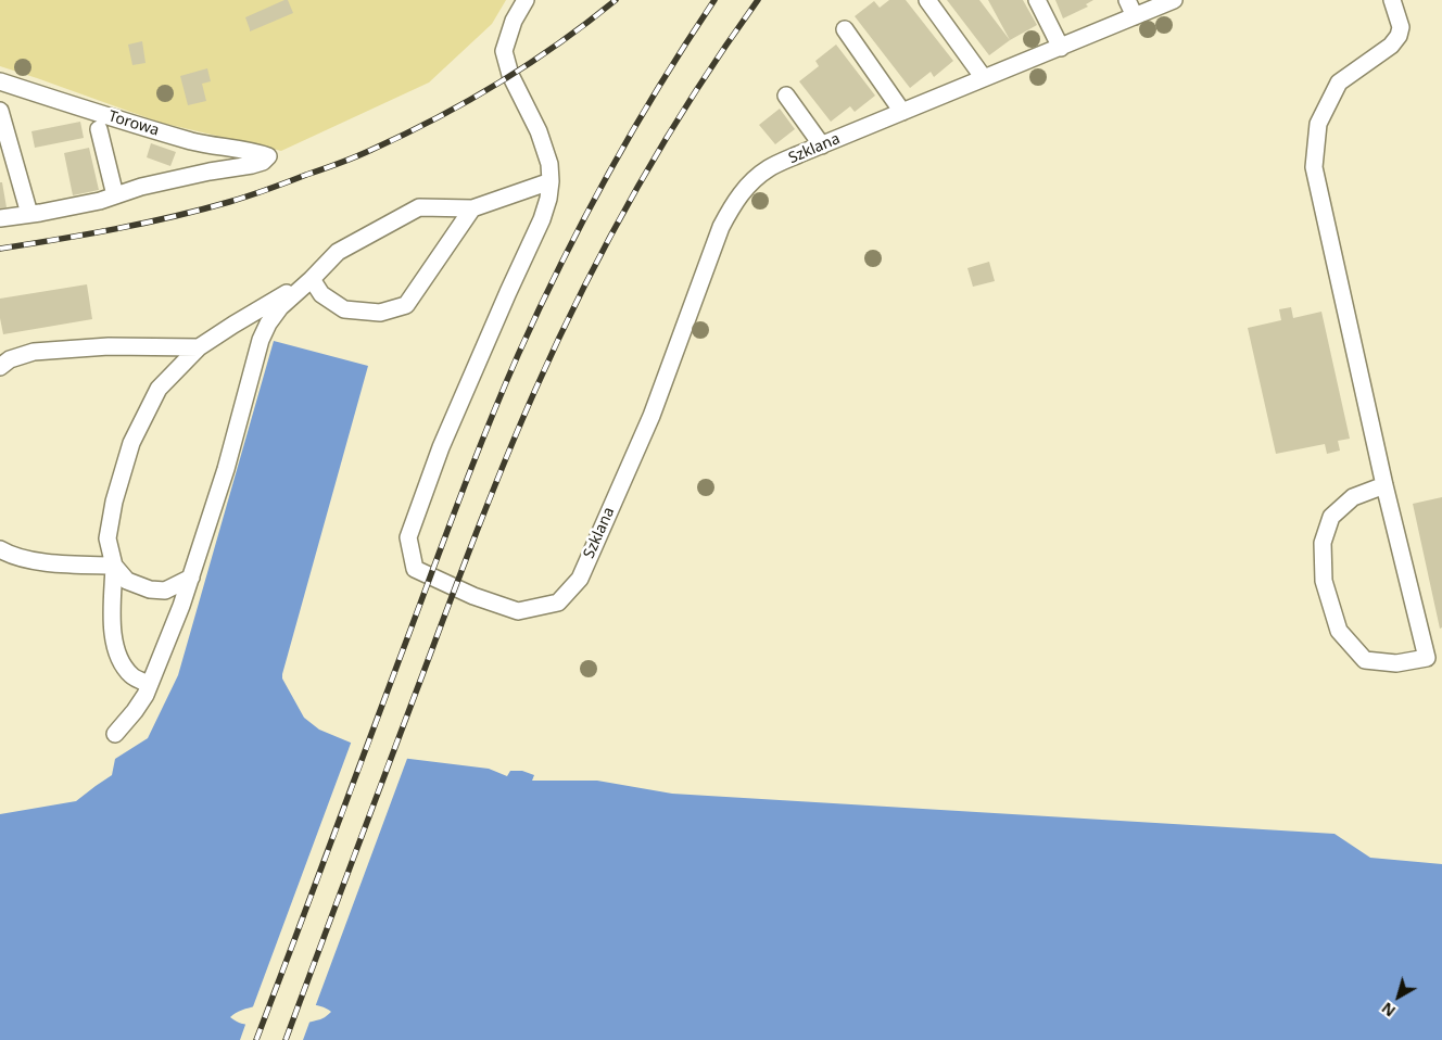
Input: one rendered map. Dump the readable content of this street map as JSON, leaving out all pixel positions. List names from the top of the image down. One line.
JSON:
{"streets":{"lane":["Torowa","Szklana"]},"north":"bottom left"}
